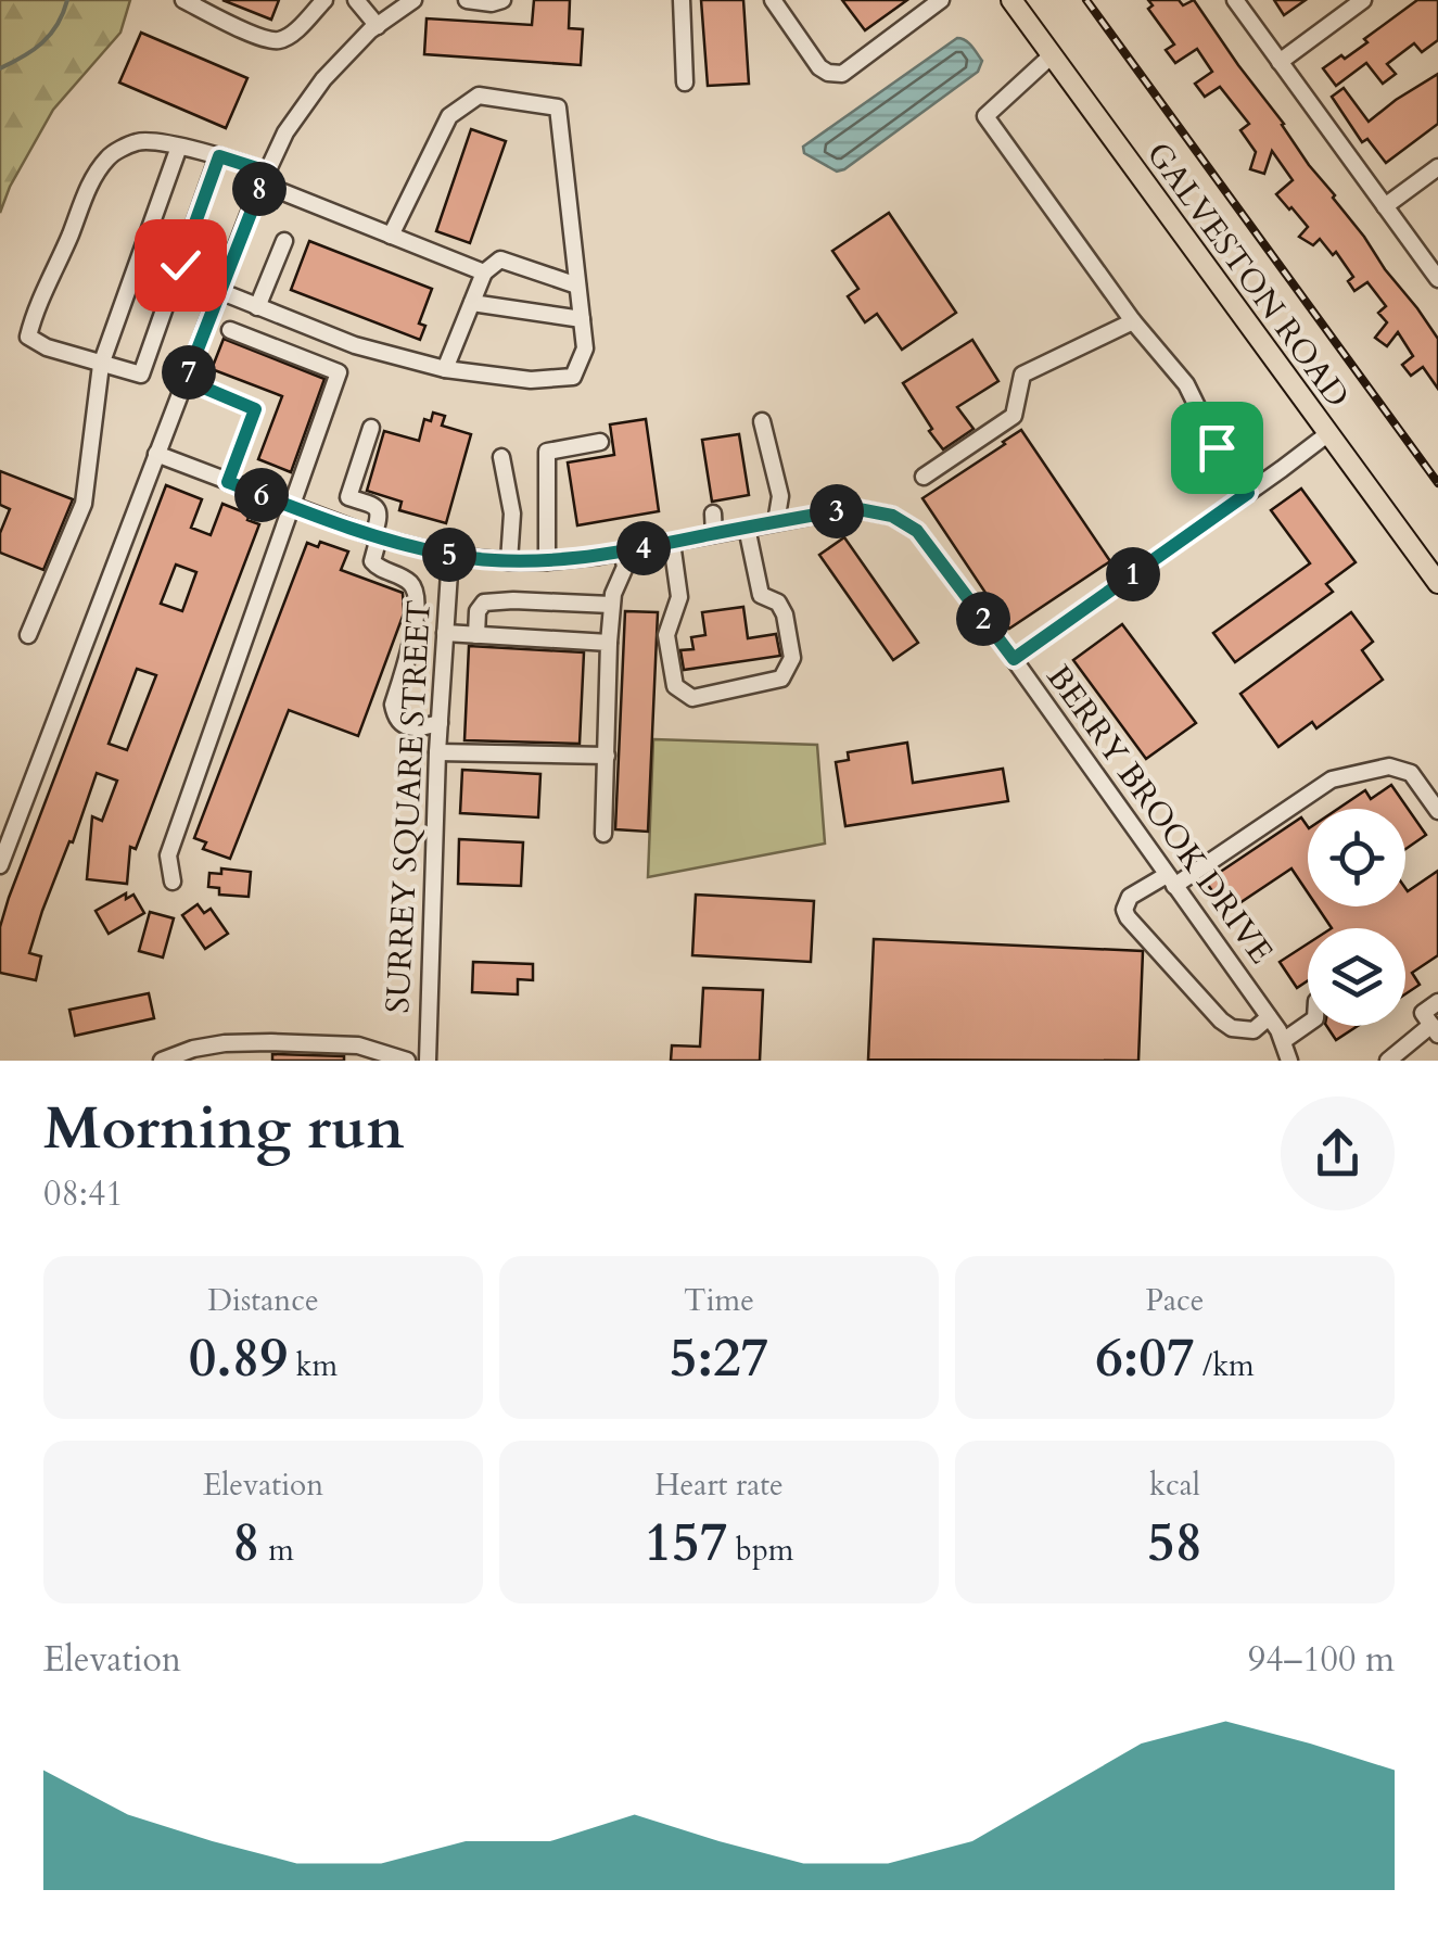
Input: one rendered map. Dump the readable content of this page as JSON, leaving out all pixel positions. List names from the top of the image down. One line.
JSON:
{"streets":{"main road":["GALVESTON ROAD"],"street":["SURREY SQUARE STREET","BERRY BROOK DRIVE"]},"crossings":[["SURREY SQUARE STREET","BERRY BROOK DRIVE"]],"page":{"pins":["8","7","6","3","4","5","1","2"],"heading":["Morning run","08:41"],"stats":[["Distance","0.89 km"],["Time","5:27"],["Pace","6:07 /km"],["Elevation","8 m"],["Heart rate","157 bpm"],["kcal","58"]],"chart":["Elevation","94–100 m"]}}
